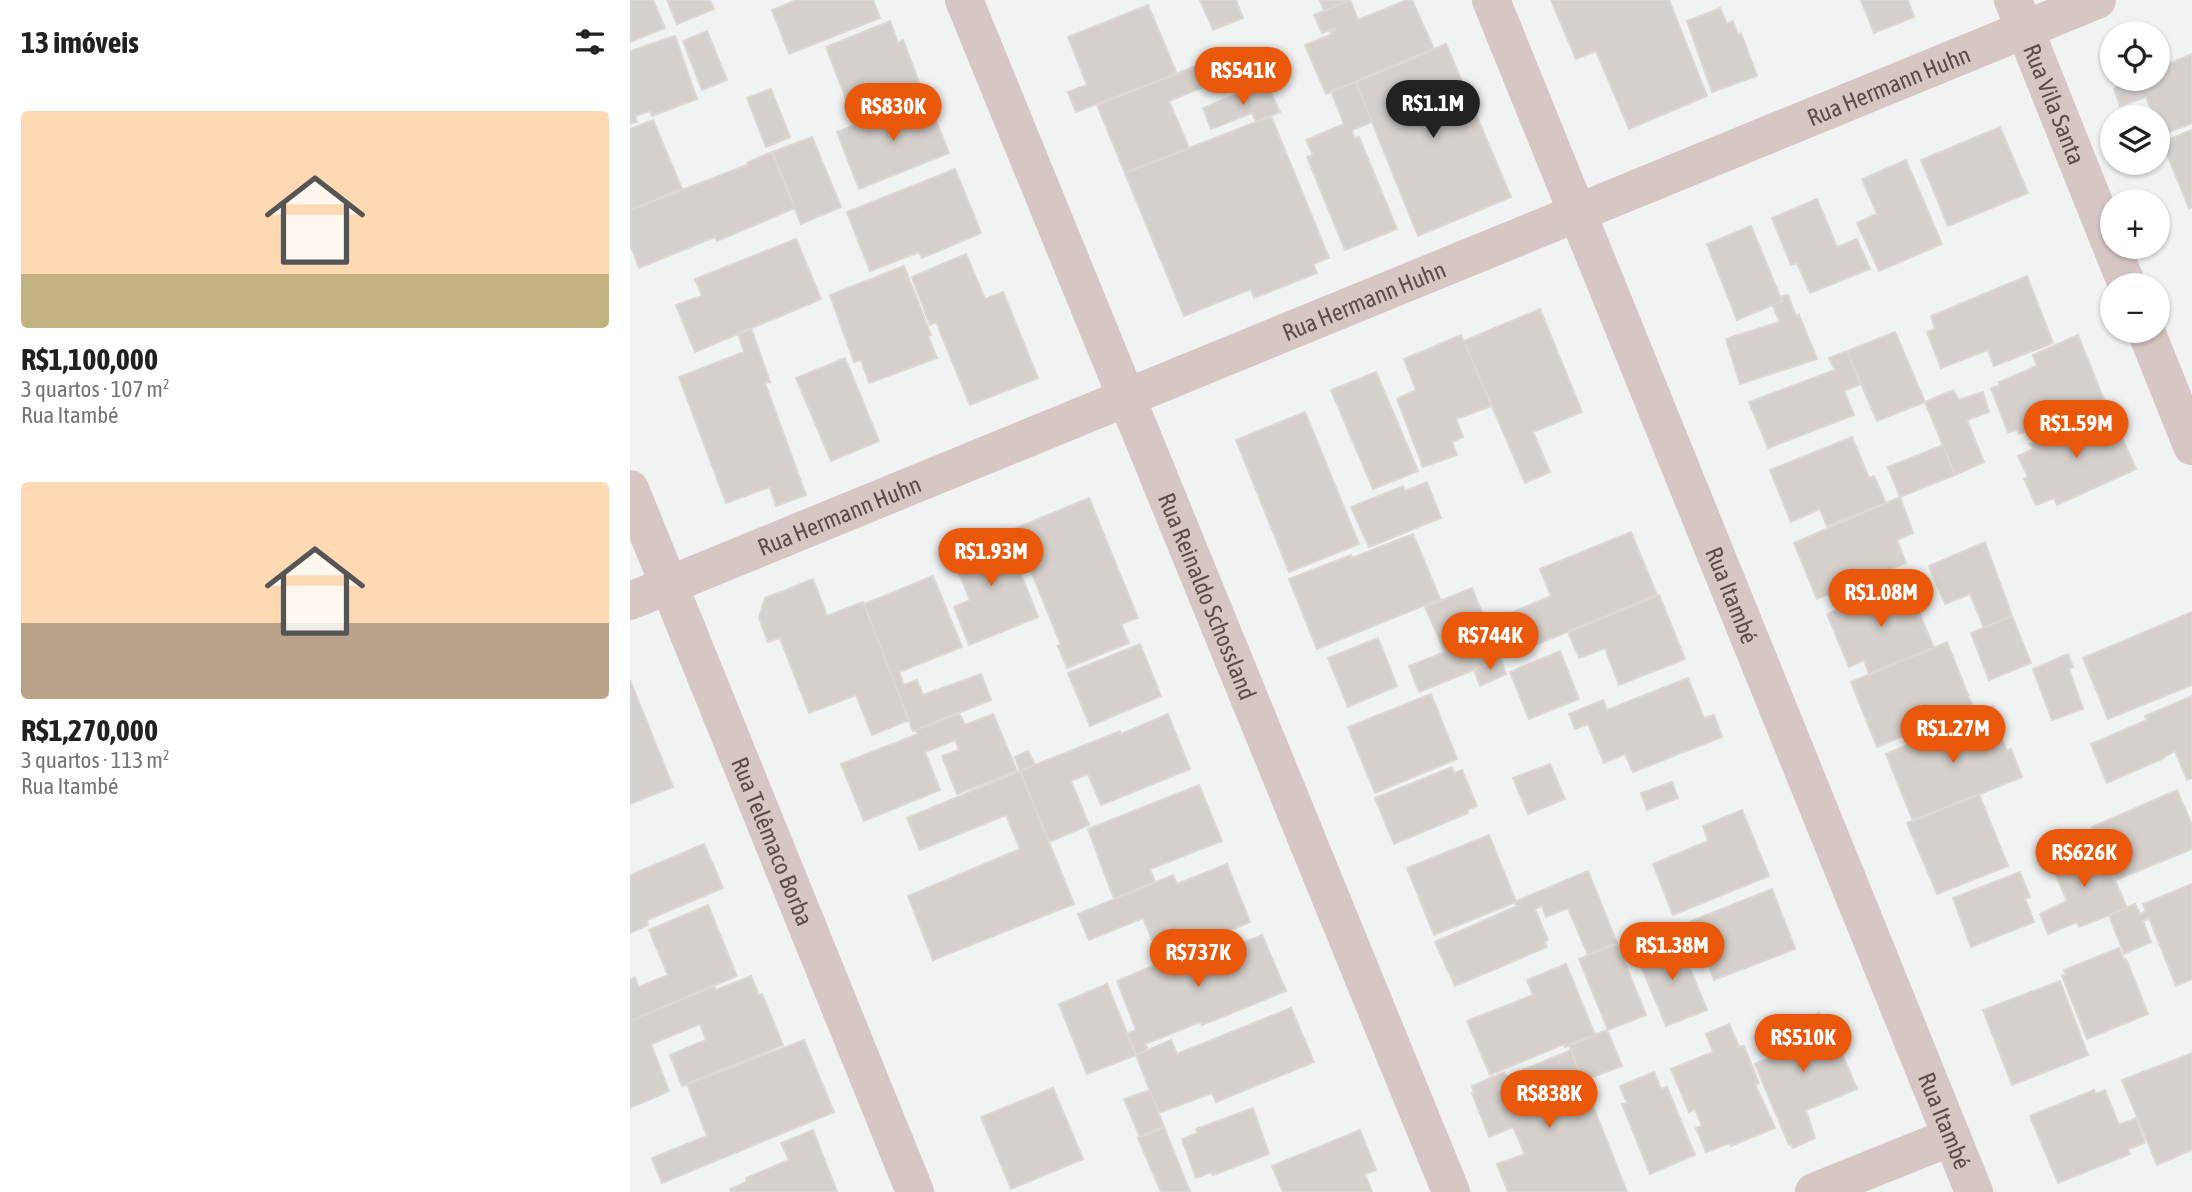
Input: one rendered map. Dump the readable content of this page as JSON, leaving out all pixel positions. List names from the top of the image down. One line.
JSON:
{"streets":{"street":["Rua Hermann Huhn","Rua Vila Santa","Rua Reinaldo Schossland","Rua Itambé","Rua Telêmaco Borba"]},"crossings":[["Rua Hermann Huhn","Rua Vila Santa"],["Rua Hermann Huhn","Rua Reinaldo Schossland"],["Rua Hermann Huhn","Rua Itambé"],["Rua Hermann Huhn","Rua Telêmaco Borba"]],"page":{"heading":"13 imóveis","map_buttons":["+","−"],"price":["R$541K","R$1.1M","R$830K","R$1.59M","R$1.93M","R$1.08M","R$744K","R$1.27M","R$626K","R$1.38M","R$737K","R$510K","R$838K"],"list":[{"name":"R$1,100,000","note":"3 quartos · 107 m² · Rua Itambé"},{"name":"R$1,270,000","note":"3 quartos · 113 m² · Rua Itambé"}]}}
